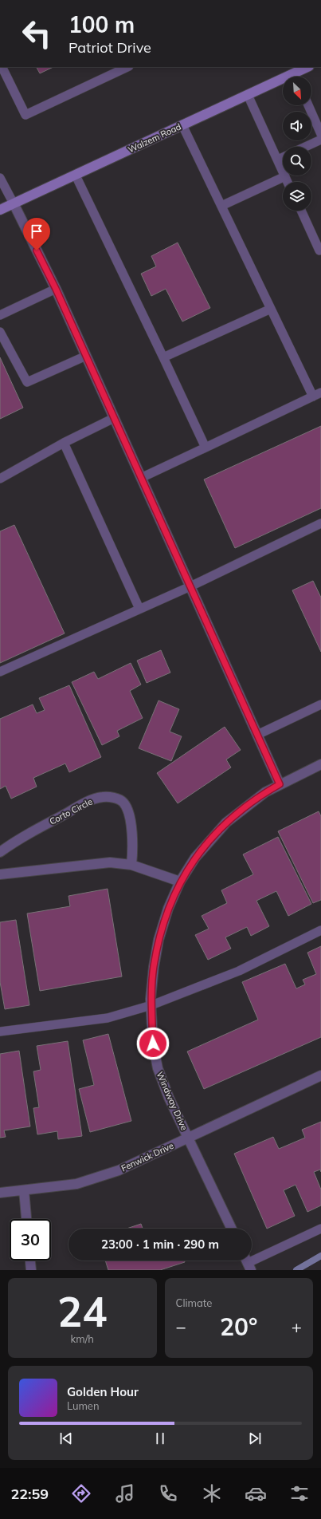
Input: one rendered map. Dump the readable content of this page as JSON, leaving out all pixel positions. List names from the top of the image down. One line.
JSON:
{"streets":{"main road":["Walzem Road"],"street":["Corto Circle","Windway Drive","Fenwick Drive"]},"crossings":[["Windway Drive","Fenwick Drive"]],"north":"bottom right","page":{"turn":["100 m","Patriot Drive"],"limit":"30","trip":"23:00 · 1 min · 290 m","tile":[["24","km/h"],"Climate"],"heat":["−","20°","+"],"song":["Golden Hour","Lumen"],"tabs":"22:59"}}
